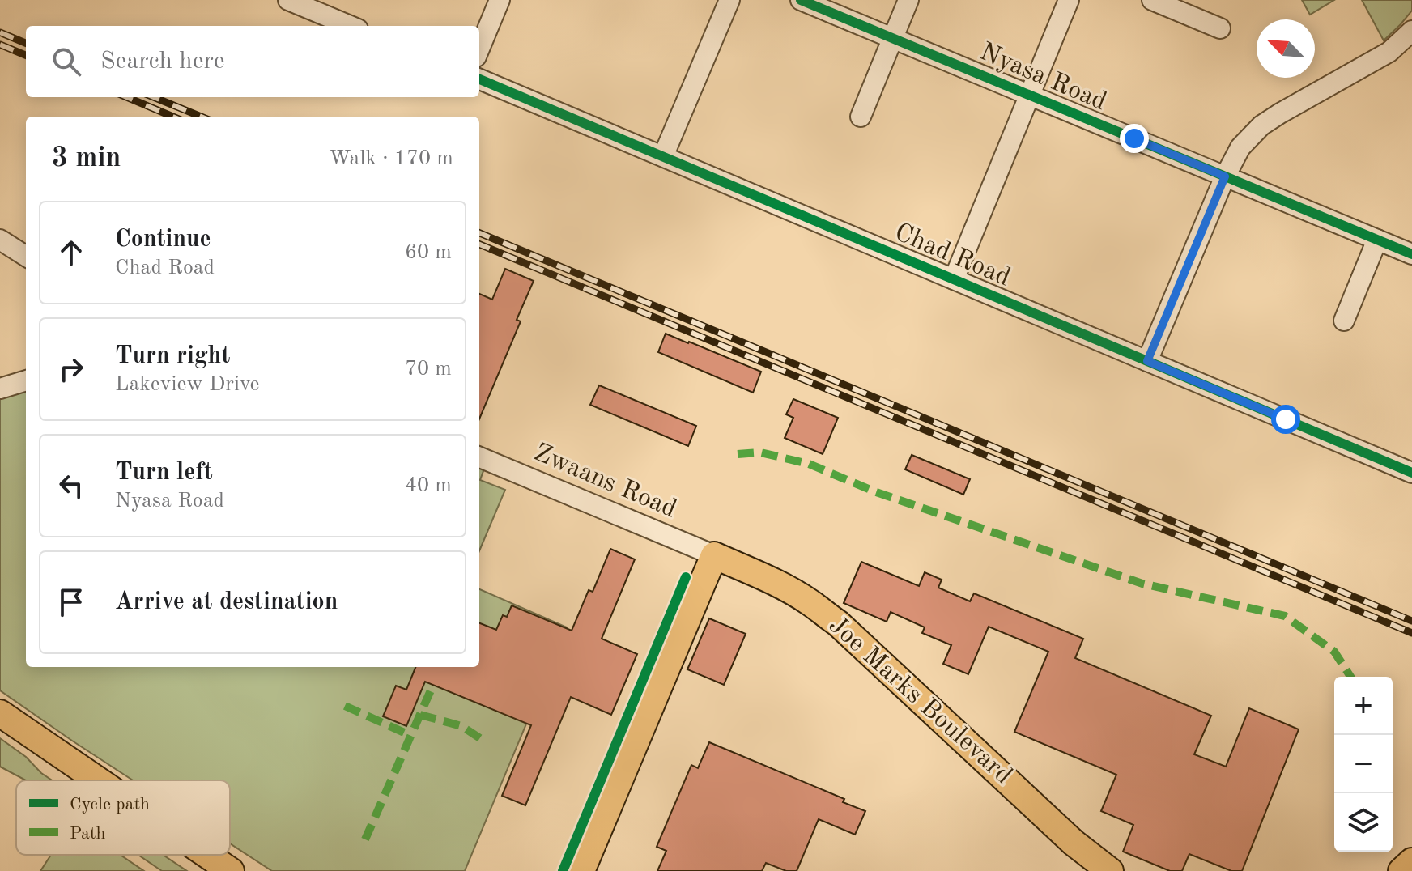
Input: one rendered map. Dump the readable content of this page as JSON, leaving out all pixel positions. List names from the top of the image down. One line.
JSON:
{"streets":{"main road":["Joe Marks Boulevard"],"street":["Nyasa Road","Chad Road","Zwaans Road"]},"crossings":[["Zwaans Road","Joe Marks Boulevard"]],"legend":["Cycle path","Path"],"north":"top left","page":{"search":"Search here","heading":["3 min","Walk · 170 m"],"list":[["Continue","Chad Road","60 m"],["Turn right","Lakeview Drive","70 m"],["Turn left","Nyasa Road","40 m"],"Arrive at destination"],"map_buttons":["+","−"]}}
